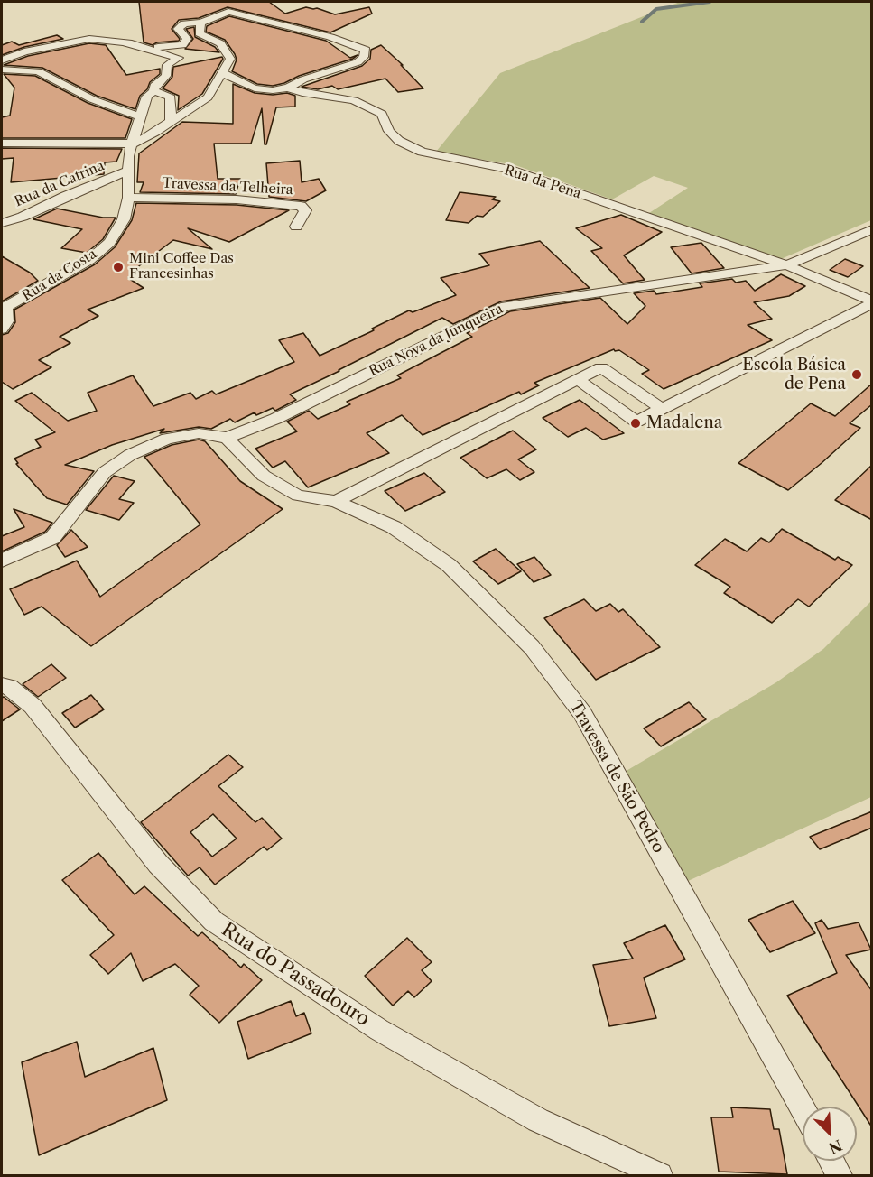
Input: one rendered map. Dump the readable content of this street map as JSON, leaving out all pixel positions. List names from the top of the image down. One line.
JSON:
{"streets":{"street":["Rua da Pena","Rua da Catrina","Travessa da Telheira","Rua da Costa","Rua Nova da Junqueira","Travessa de São Pedro","Rua do Passadouro"]},"crossings":[["Rua da Pena","Rua Nova da Junqueira"],["Rua da Catrina","Rua da Costa"],["Travessa da Telheira","Rua da Costa"],["Rua Nova da Junqueira","Travessa de São Pedro"]],"places":["Mini Coffee Das Francesinhas","Escola Básica de Pena","Madalena"],"north":"bottom right"}
